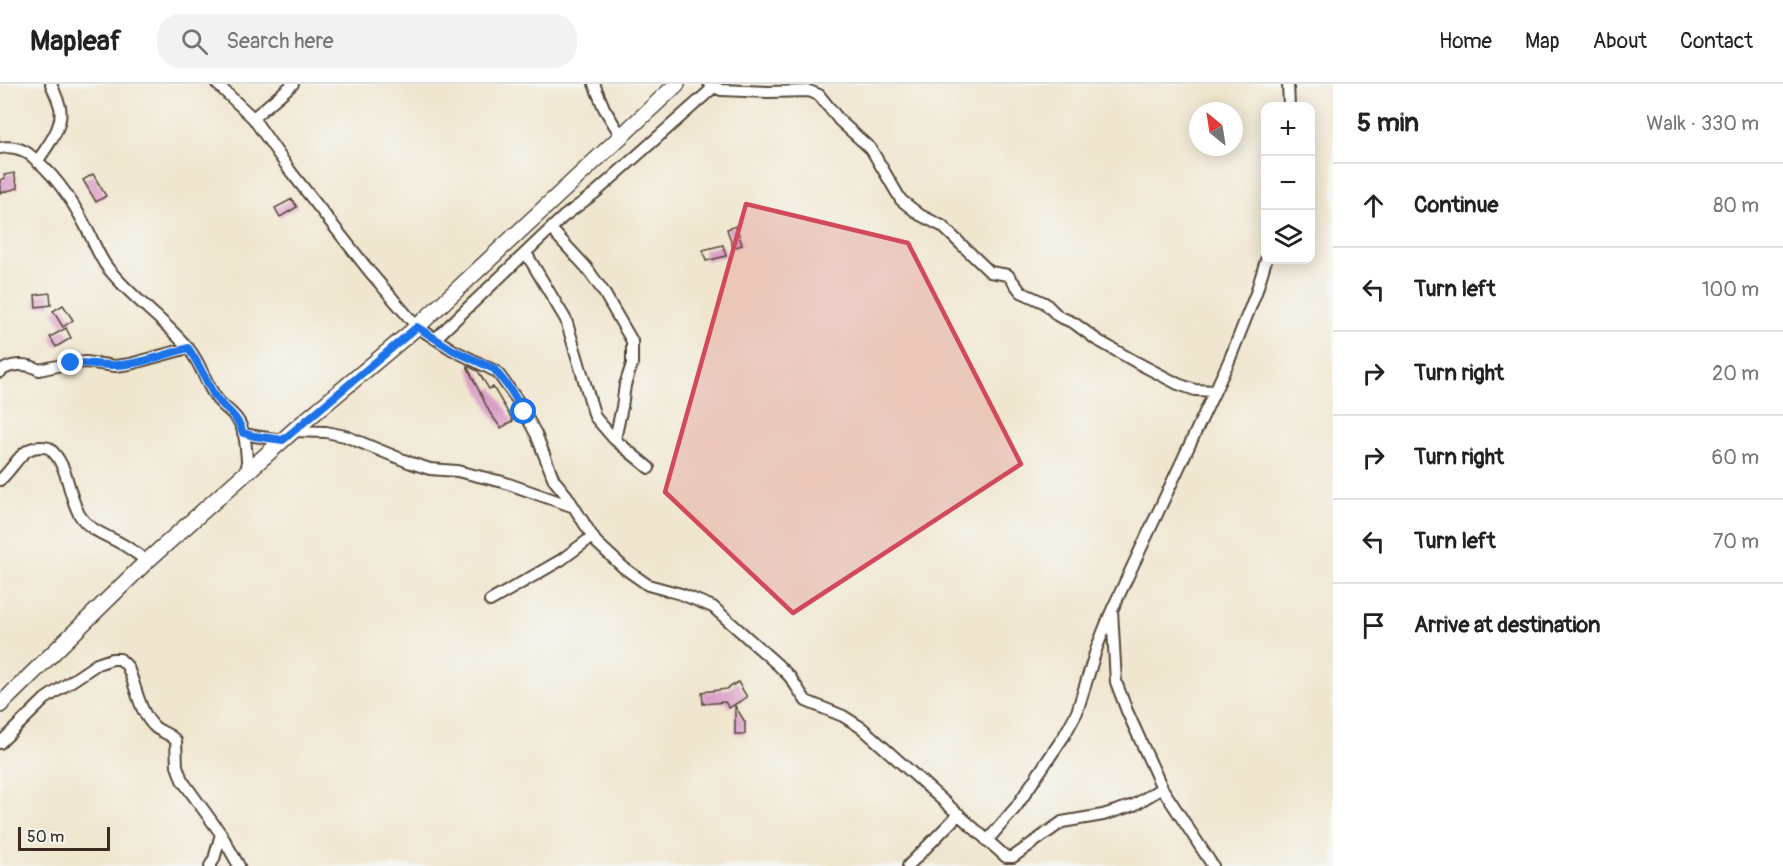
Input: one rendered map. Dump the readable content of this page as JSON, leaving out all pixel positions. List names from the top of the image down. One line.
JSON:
{"scale_bar":"50 m","north":"top left","page":{"header":"Mapleaf","search":"Search here","nav":["Home","Map","About","Contact"],"heading":["5 min","Walk · 330 m"],"map_buttons":["+","−"],"list":[["Continue","80 m"],["Turn left","100 m"],["Turn right","20 m"],["Turn right","60 m"],["Turn left","70 m"],"Arrive at destination"],"scale":"50 m"}}
